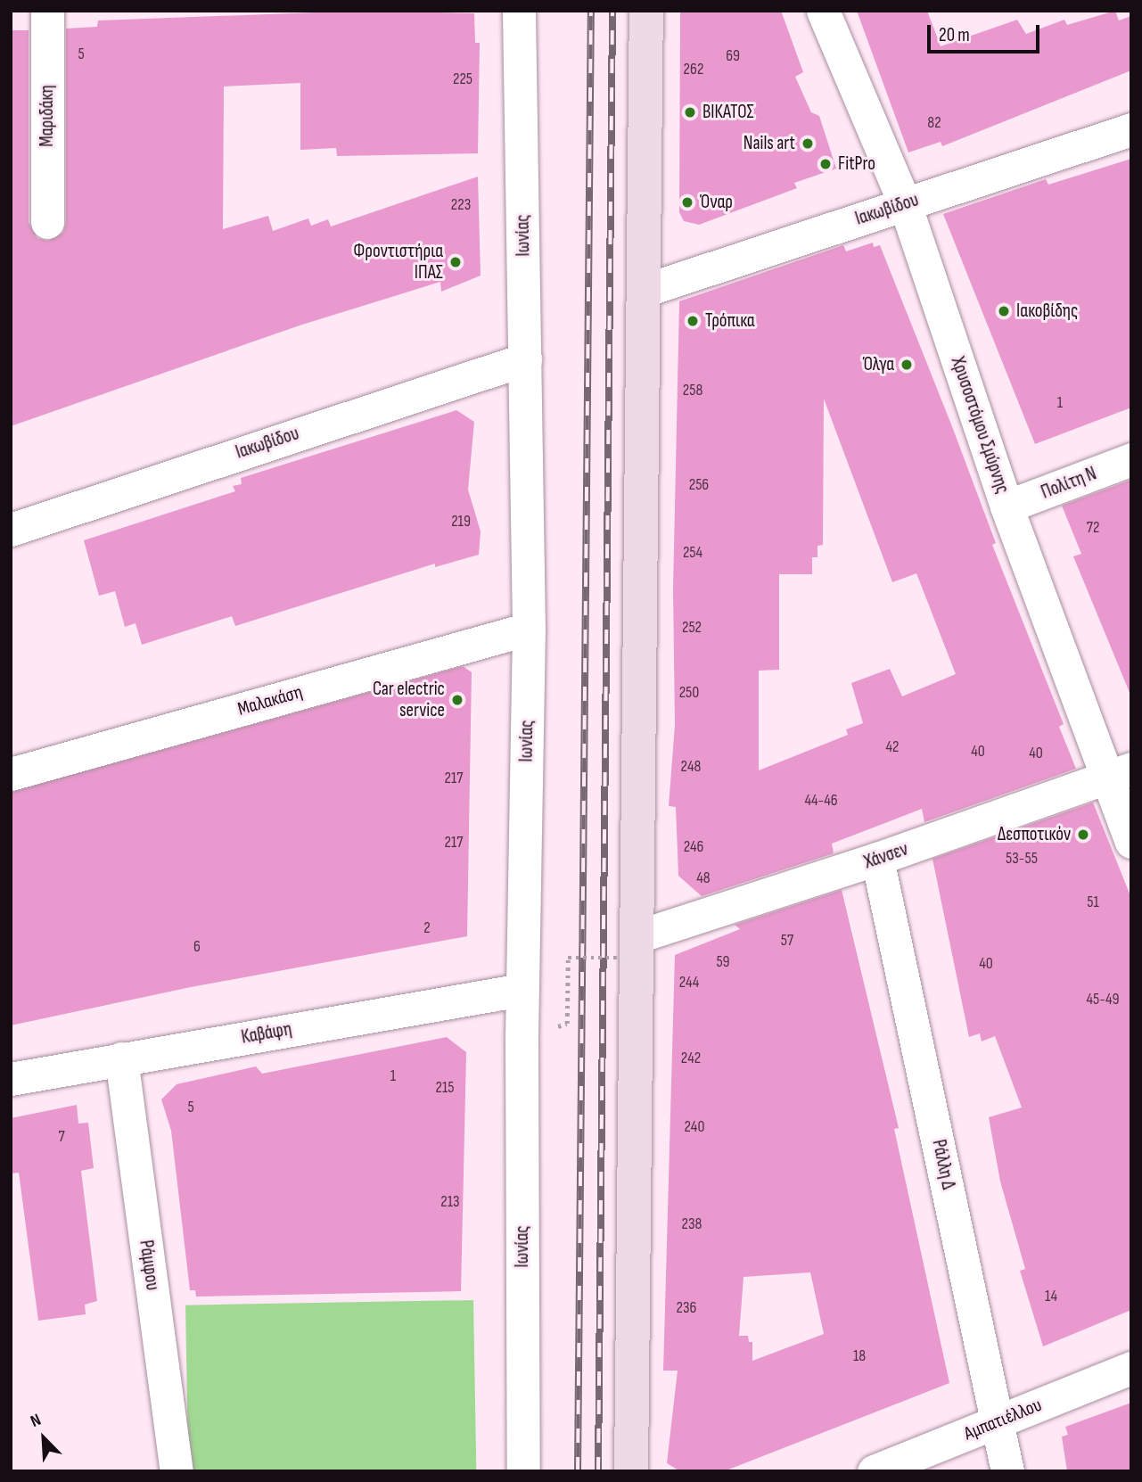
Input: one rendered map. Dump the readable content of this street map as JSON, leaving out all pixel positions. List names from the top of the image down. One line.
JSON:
{"streets":{"street":["Μαριδάκη","Ιακωβίδου","Ιωνίας","Χρυσοστόμου Σμύρνης","Πολίτη Ν","Μαλακάση","Χάνσεν","Καβάφη","Ράλλη Δ","Ράμφου","Αμπατιέλλου"]},"crossings":[["Ιακωβίδου","Ιωνίας"],["Ιακωβίδου","Χρυσοστόμου Σμύρνης"],["Ιωνίας","Μαλακάση"],["Ιωνίας","Καβάφη"],["Χρυσοστόμου Σμύρνης","Πολίτη Ν"],["Χρυσοστόμου Σμύρνης","Χάνσεν"],["Χάνσεν","Ράλλη Δ"],["Καβάφη","Ράμφου"],["Ράλλη Δ","Αμπατιέλλου"]],"places":["ΒΙΚΑΤΟΣ","Nails art","FitPro","Όναρ","Φροντιστήρια ΙΠΑΣ","Ιακοβίδης","Τρόπικα","Όλγα","Car electric service","Δεσποτικὀν"],"house_numbers":["5","69","262","225","82","223","258","1","256","219","72","254","252","250","42","40","40","248","217","44-46","217","246","53-55","48","51","2","57","6","59","40","244","45-49","242","1","215","5","240","7","213","238","14","236","18"],"scale_bar":"20 m","north":"top left"}
